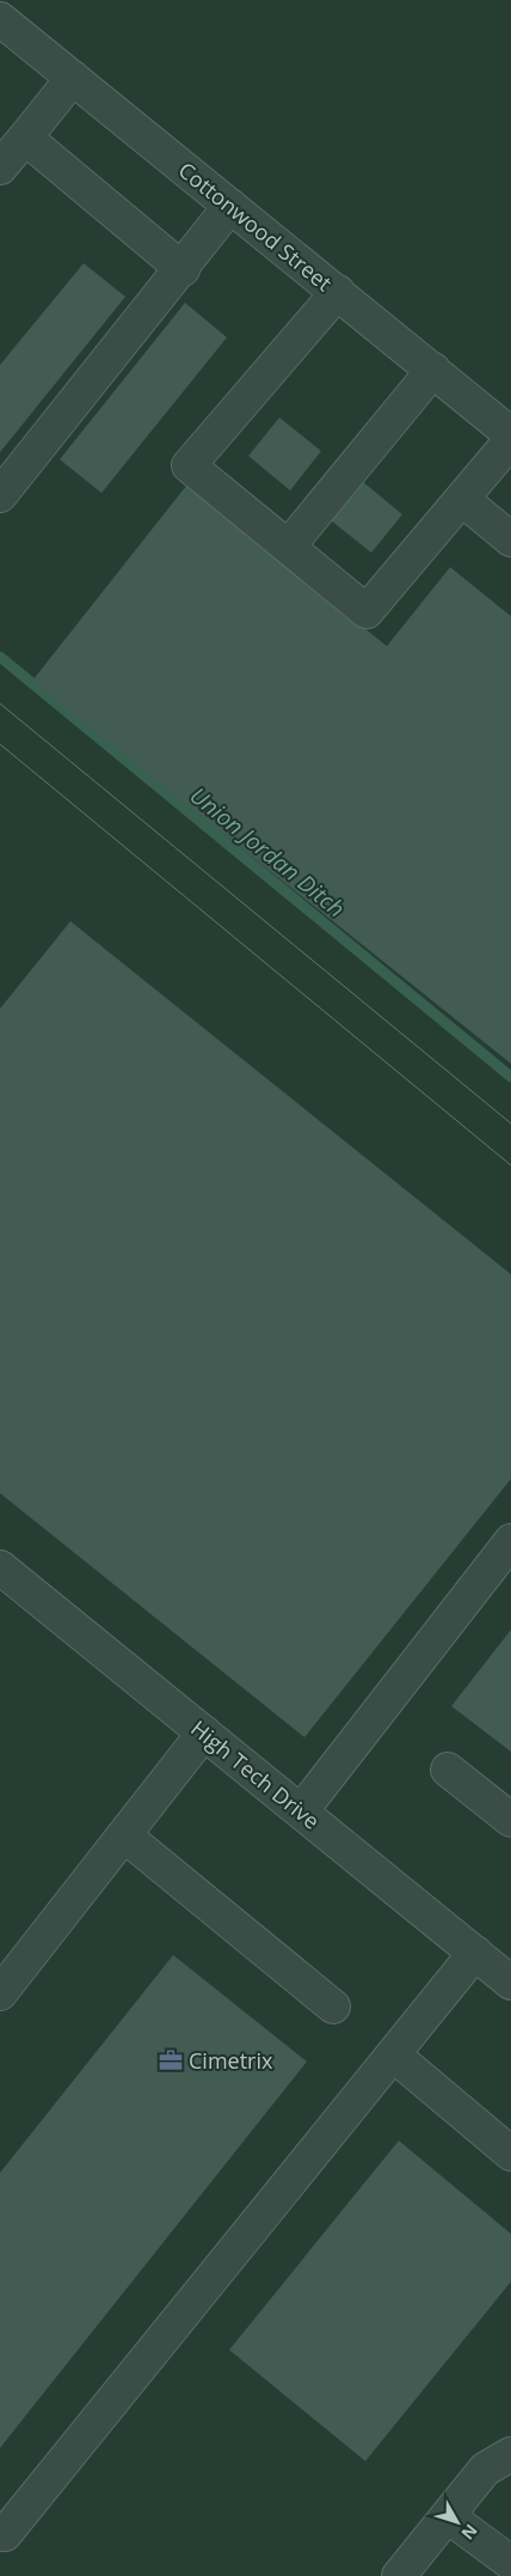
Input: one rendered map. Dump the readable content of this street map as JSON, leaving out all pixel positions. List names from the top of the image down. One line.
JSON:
{"streets":{"street":["Cottonwood Street","High Tech Drive"]},"water":["Union Jordan Ditch"],"places":{"office":["Cimetrix"]},"north":"bottom right"}
